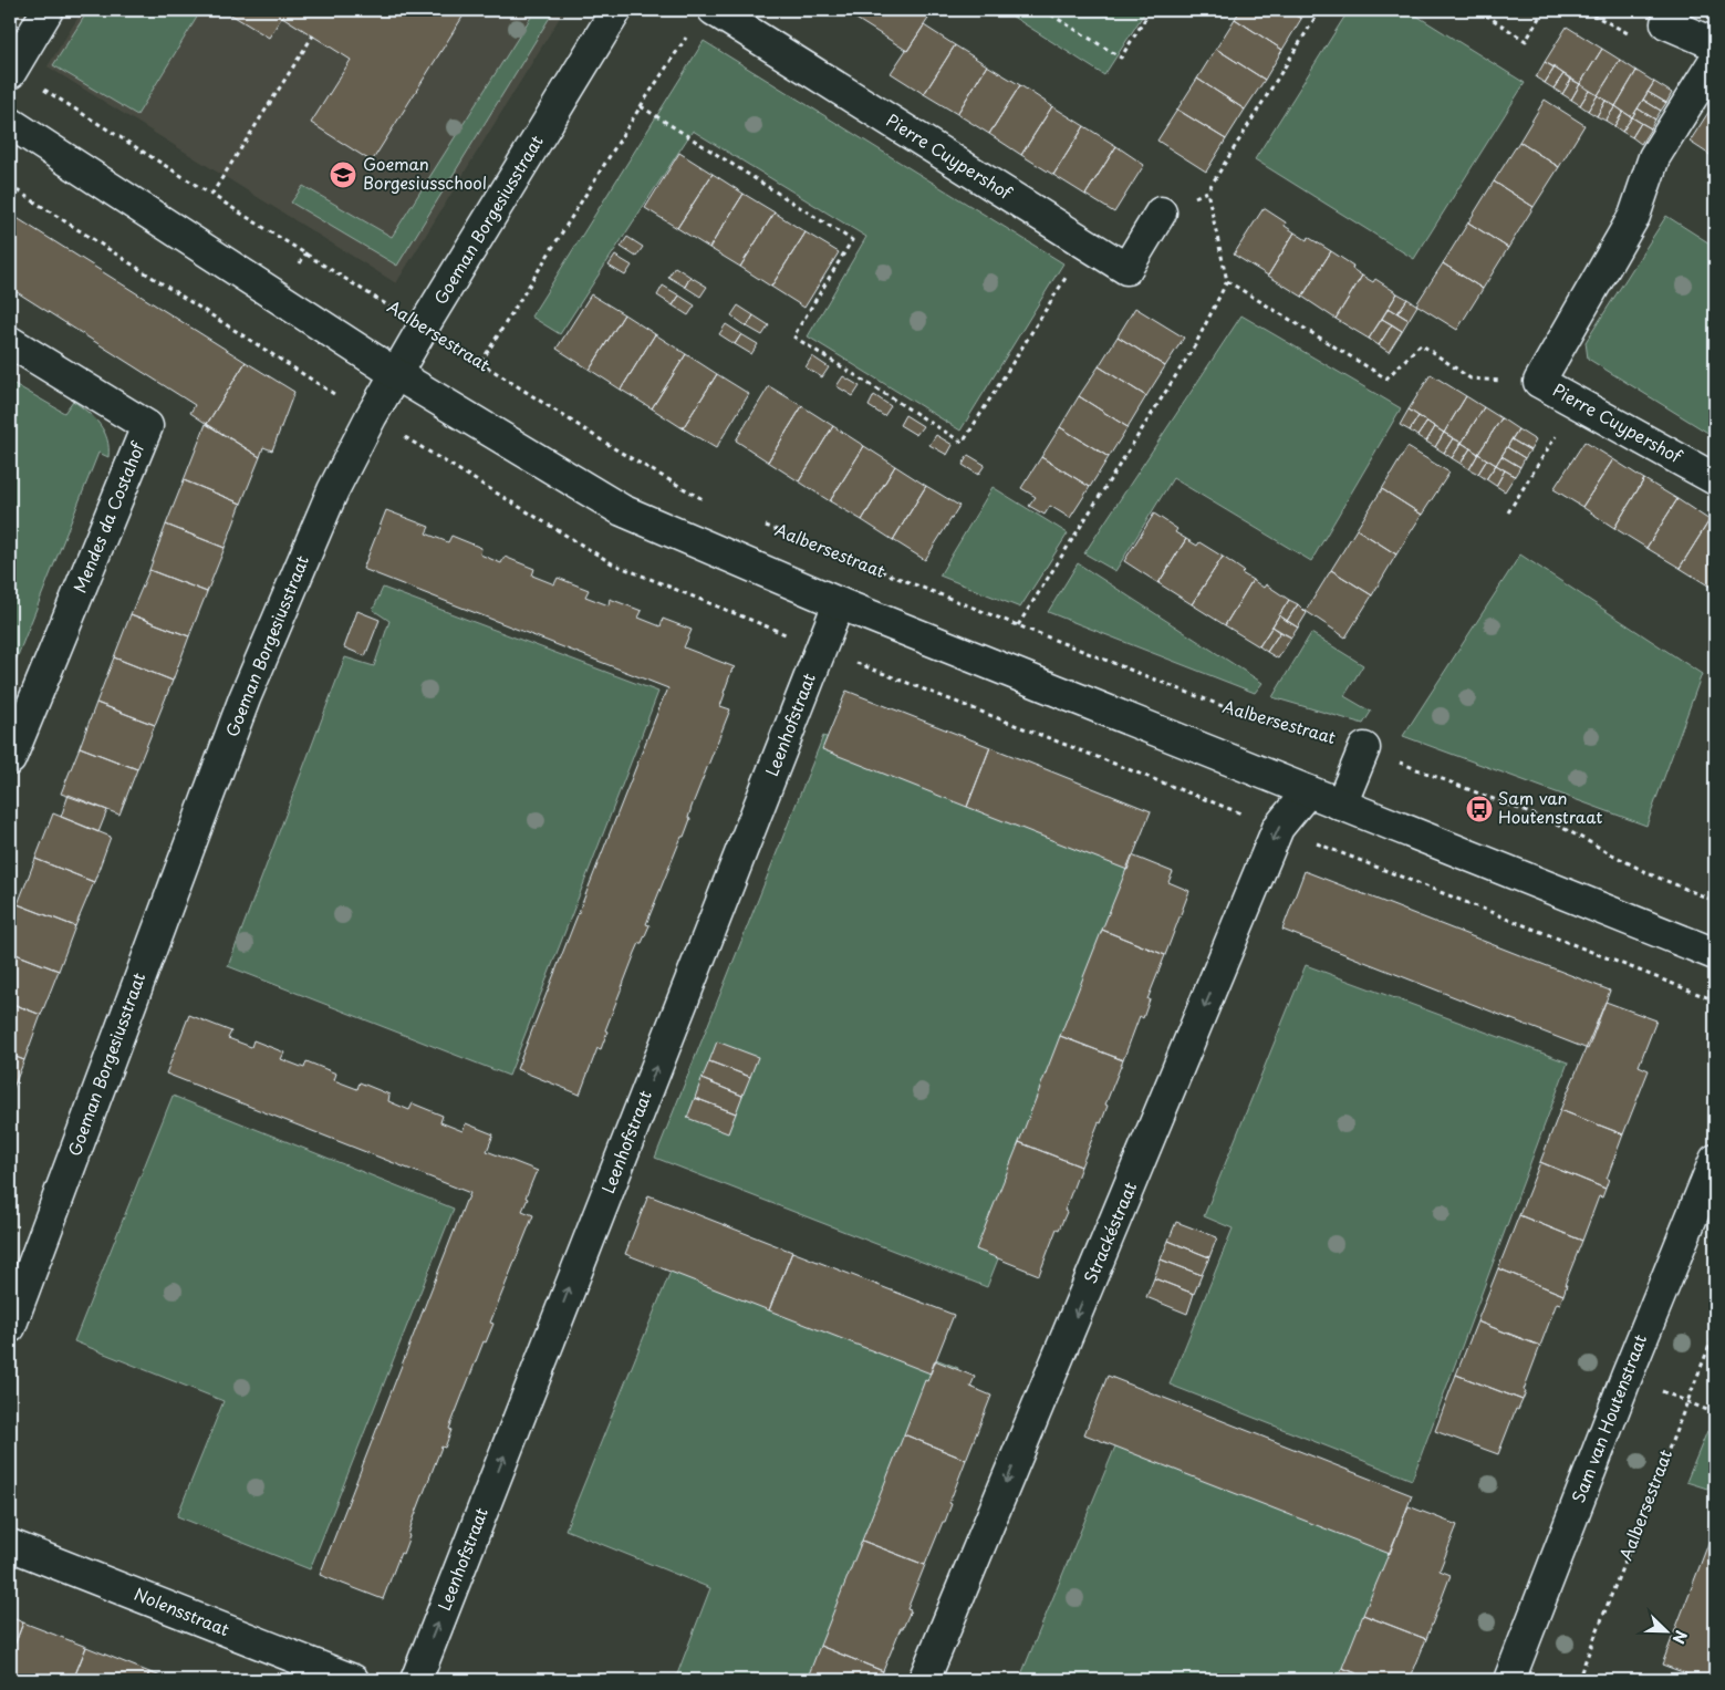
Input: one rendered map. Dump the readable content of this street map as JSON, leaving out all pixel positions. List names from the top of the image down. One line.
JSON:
{"streets":{"street":["Pierre Cuypershof","Goeman Borgesiusstraat","Mendes da Costahof","Leenhofstraat","Strackéstraat","Sam van Houtenstraat","Nolensstraat"],"path":["Aalbersestraat"]},"crossings":[["Goeman Borgesiusstraat","Aalbersestraat"]],"one_way":["Leenhofstraat","Strackéstraat"],"places":{"school or university":["Goeman Borgesiusschool"],"bus stop":["Sam van Houtenstraat"]},"north":"bottom right"}
